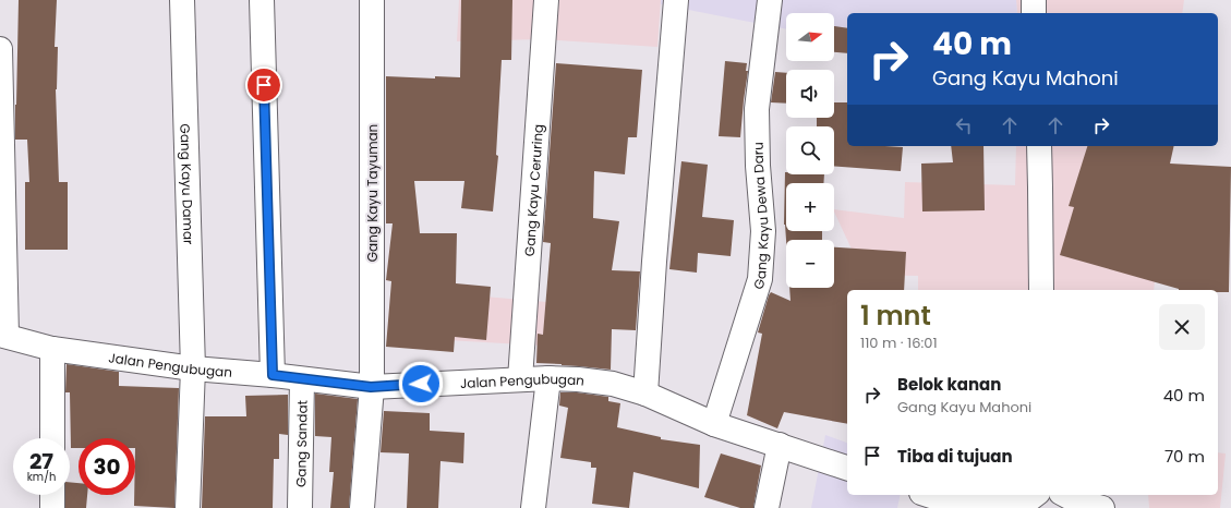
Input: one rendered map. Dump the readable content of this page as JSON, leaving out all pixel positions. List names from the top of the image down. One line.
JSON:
{"streets":{"street":["Gang Kayu Damar","Gang Kayu Ceruring","Gang Kayu Tayuman","Gang Kayu Dewa Daru","Jalan Pengubugan","Gang Sandat"]},"crossings":[["Gang Kayu Damar","Jalan Pengubugan"],["Gang Kayu Ceruring","Jalan Pengubugan"],["Gang Kayu Tayuman","Jalan Pengubugan"],["Gang Kayu Dewa Daru","Jalan Pengubugan"],["Jalan Pengubugan","Gang Sandat"]],"north":"right","page":{"map_buttons":["+","−"],"turn":["40 m","Gang Kayu Mahoni"],"heading":["1 mnt","110 m · 16:01"],"list":[{"name":"Belok kanan","note":"Gang Kayu Mahoni","value":"40 m"},{"name":"Tiba di tujuan","value":"70 m"}],"speed":"27 km/h","limit":"30"}}
